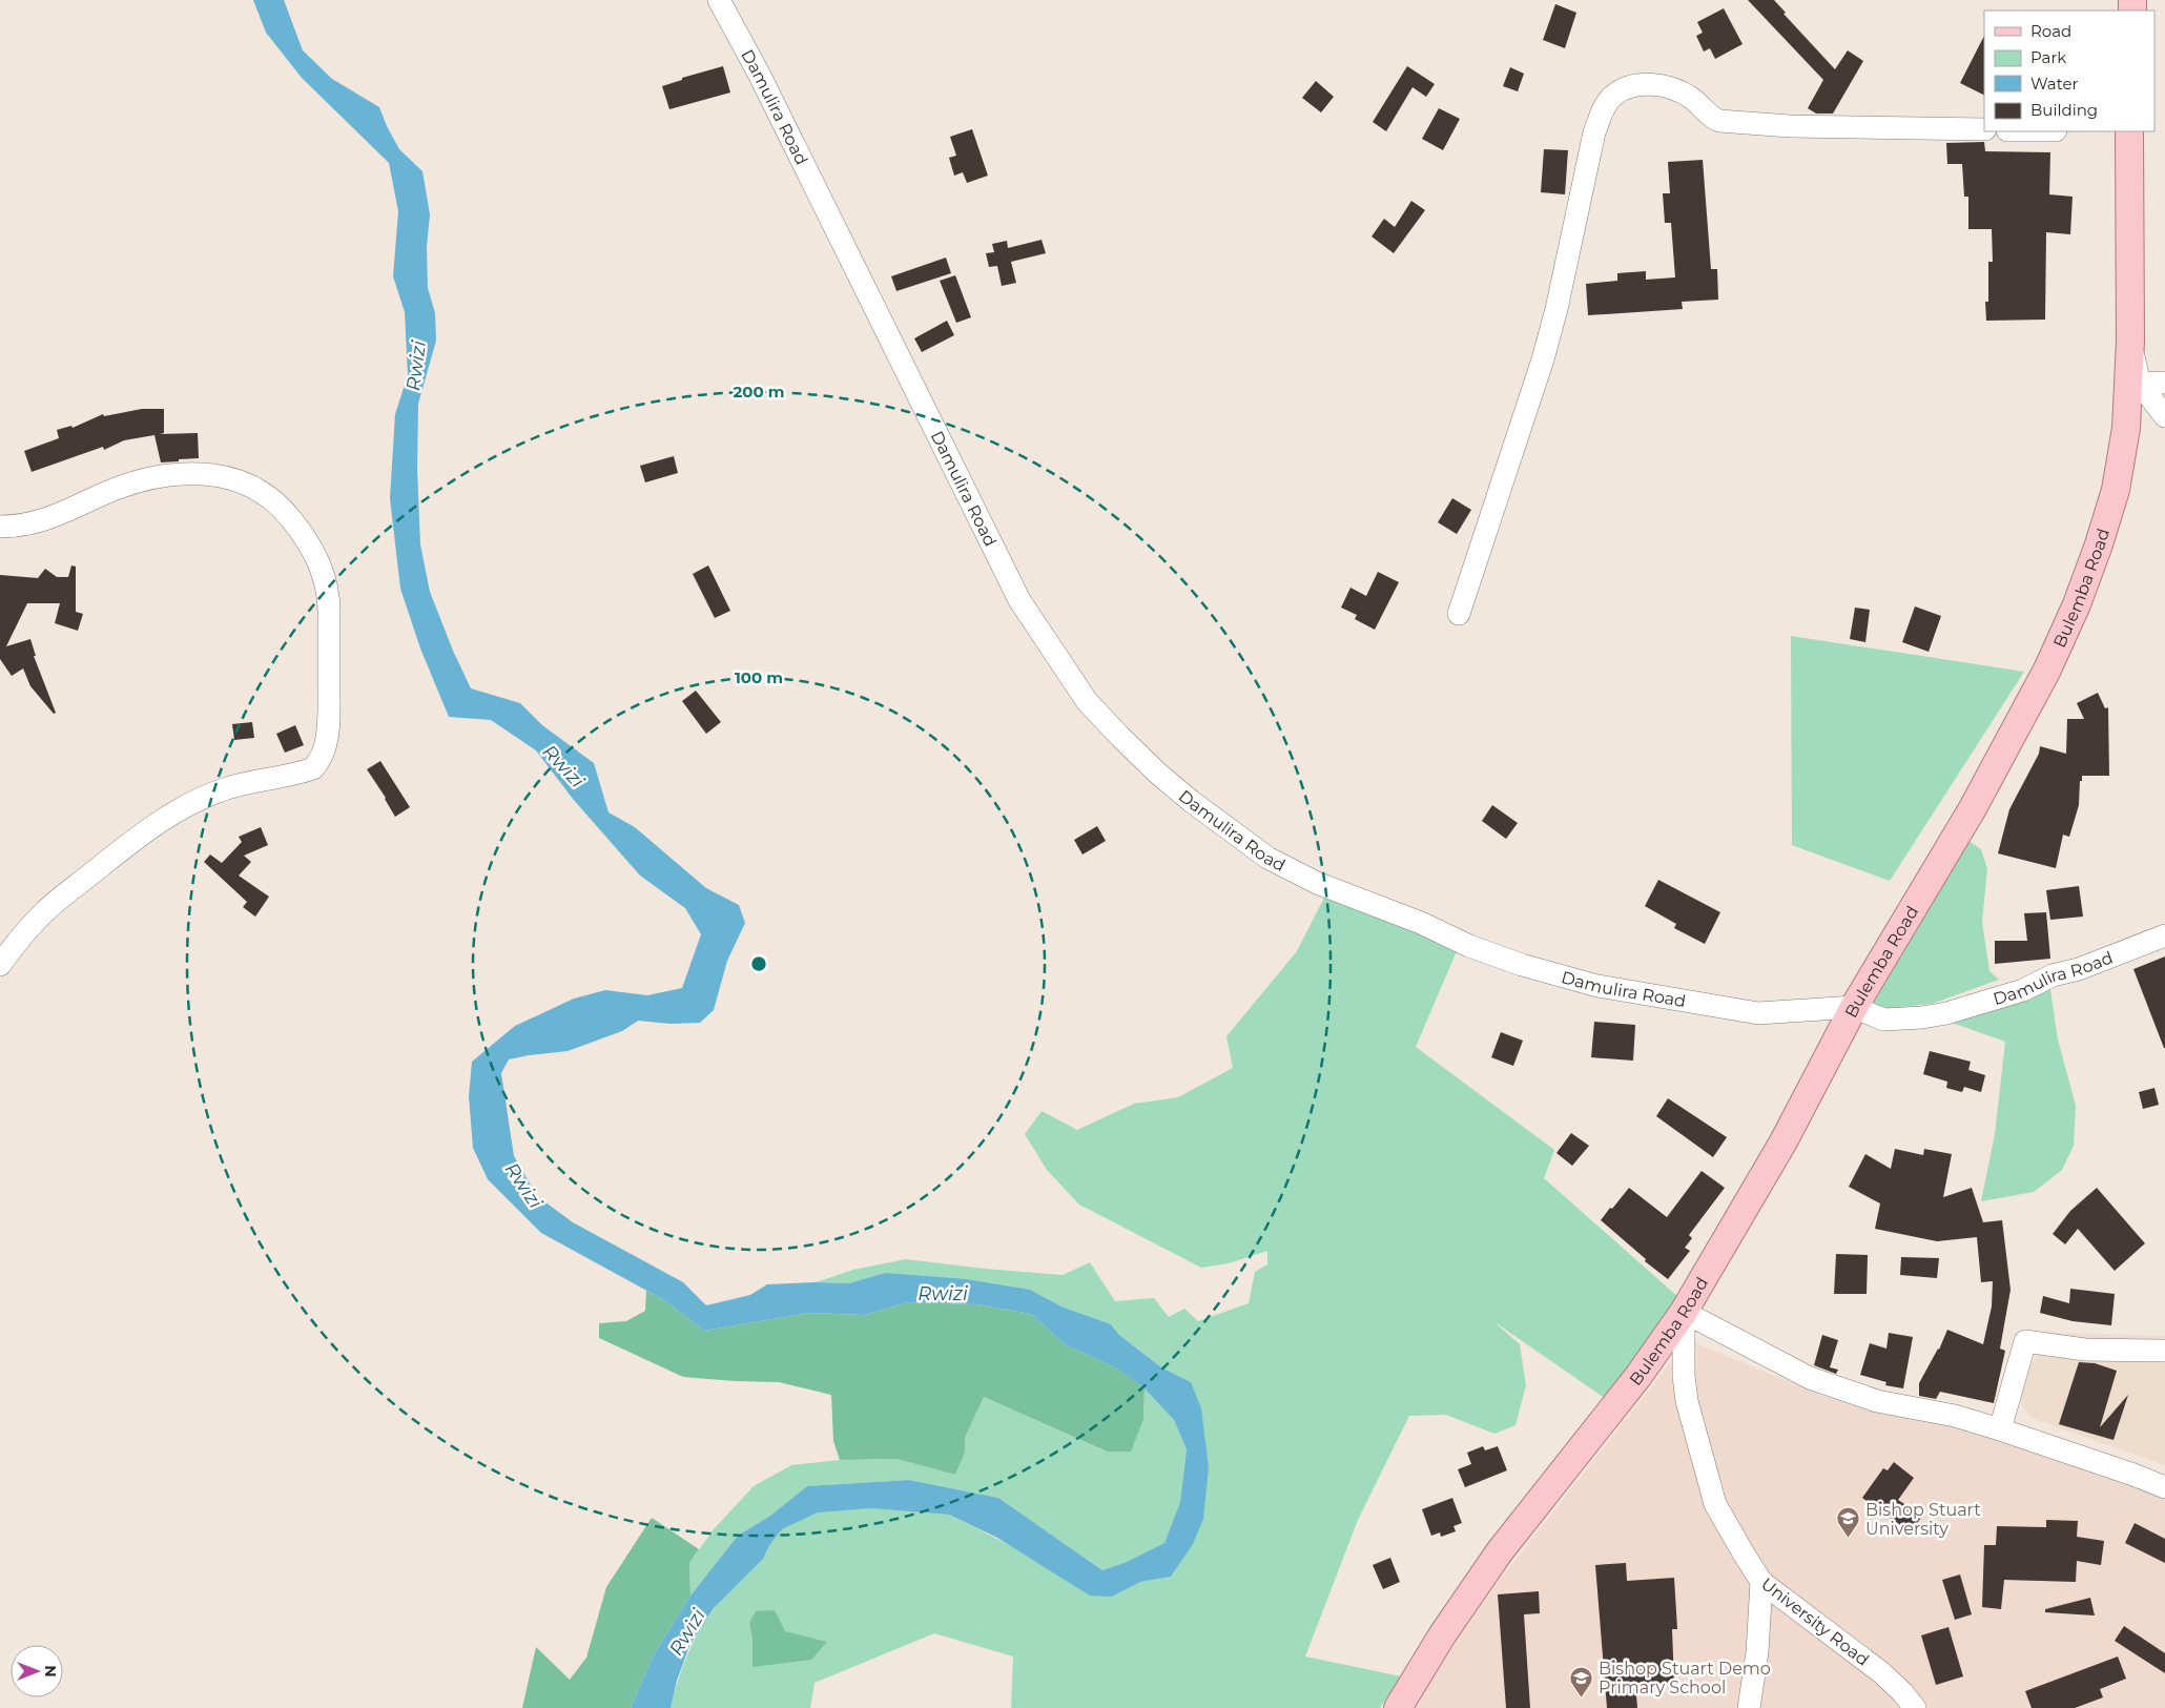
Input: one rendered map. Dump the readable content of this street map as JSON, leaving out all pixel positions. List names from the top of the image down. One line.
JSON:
{"streets":{"main road":["Bulemba Road"],"street":["Damulira Road","University Road"]},"crossings":[["Damulira Road","Bulemba Road"],["Bulemba Road","University Road"]],"water":["Rwizi"],"places":{"school or university":["Bishop Stuart University","Bishop Stuart Demo Primary School"]},"legend":["Road","Park","Water","Building"],"north":"right","rings":["200 m","100 m"]}
